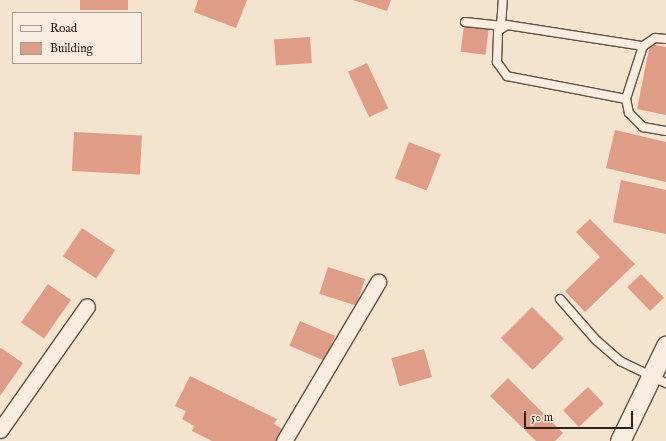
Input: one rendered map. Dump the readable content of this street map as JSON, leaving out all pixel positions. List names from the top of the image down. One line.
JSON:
{"legend":["Road","Building"],"scale_bar":"50 m"}
